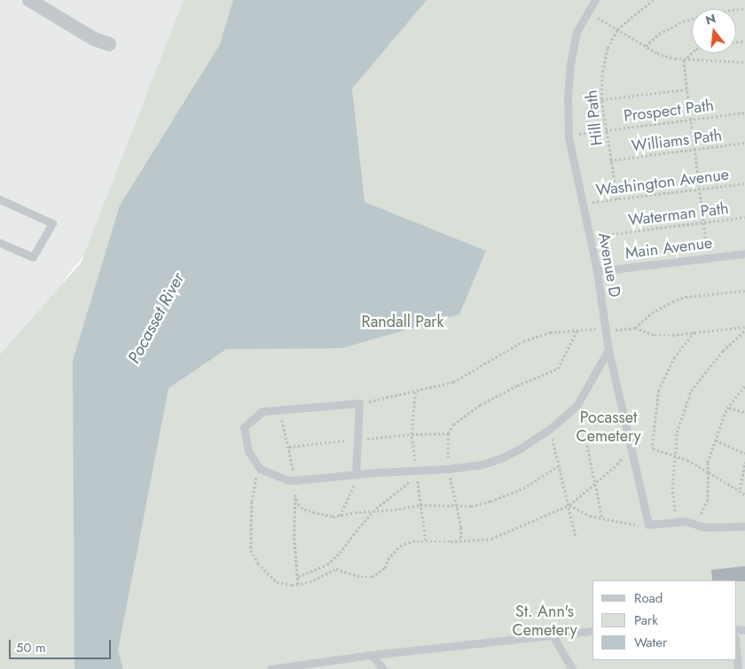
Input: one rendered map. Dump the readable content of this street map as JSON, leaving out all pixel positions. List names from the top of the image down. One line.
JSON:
{"streets":{"lane":["Main Avenue","Avenue D"],"path":["Prospect Path","Hill Path","Williams Path","Washington Avenue","Waterman Path"]},"crossings":[["Prospect Path","Hill Path"],["Prospect Path","Avenue D"],["Hill Path","Williams Path"],["Hill Path","Washington Avenue"],["Washington Avenue","Avenue D"],["Waterman Path","Avenue D"],["Main Avenue","Avenue D"]],"water":["Pocasset River"],"parks":["Randall Park","Pocasset Cemetery","St. Ann's Cemetery"],"legend":["Road","Park","Water"],"scale_bar":"50 m","north":"top"}
